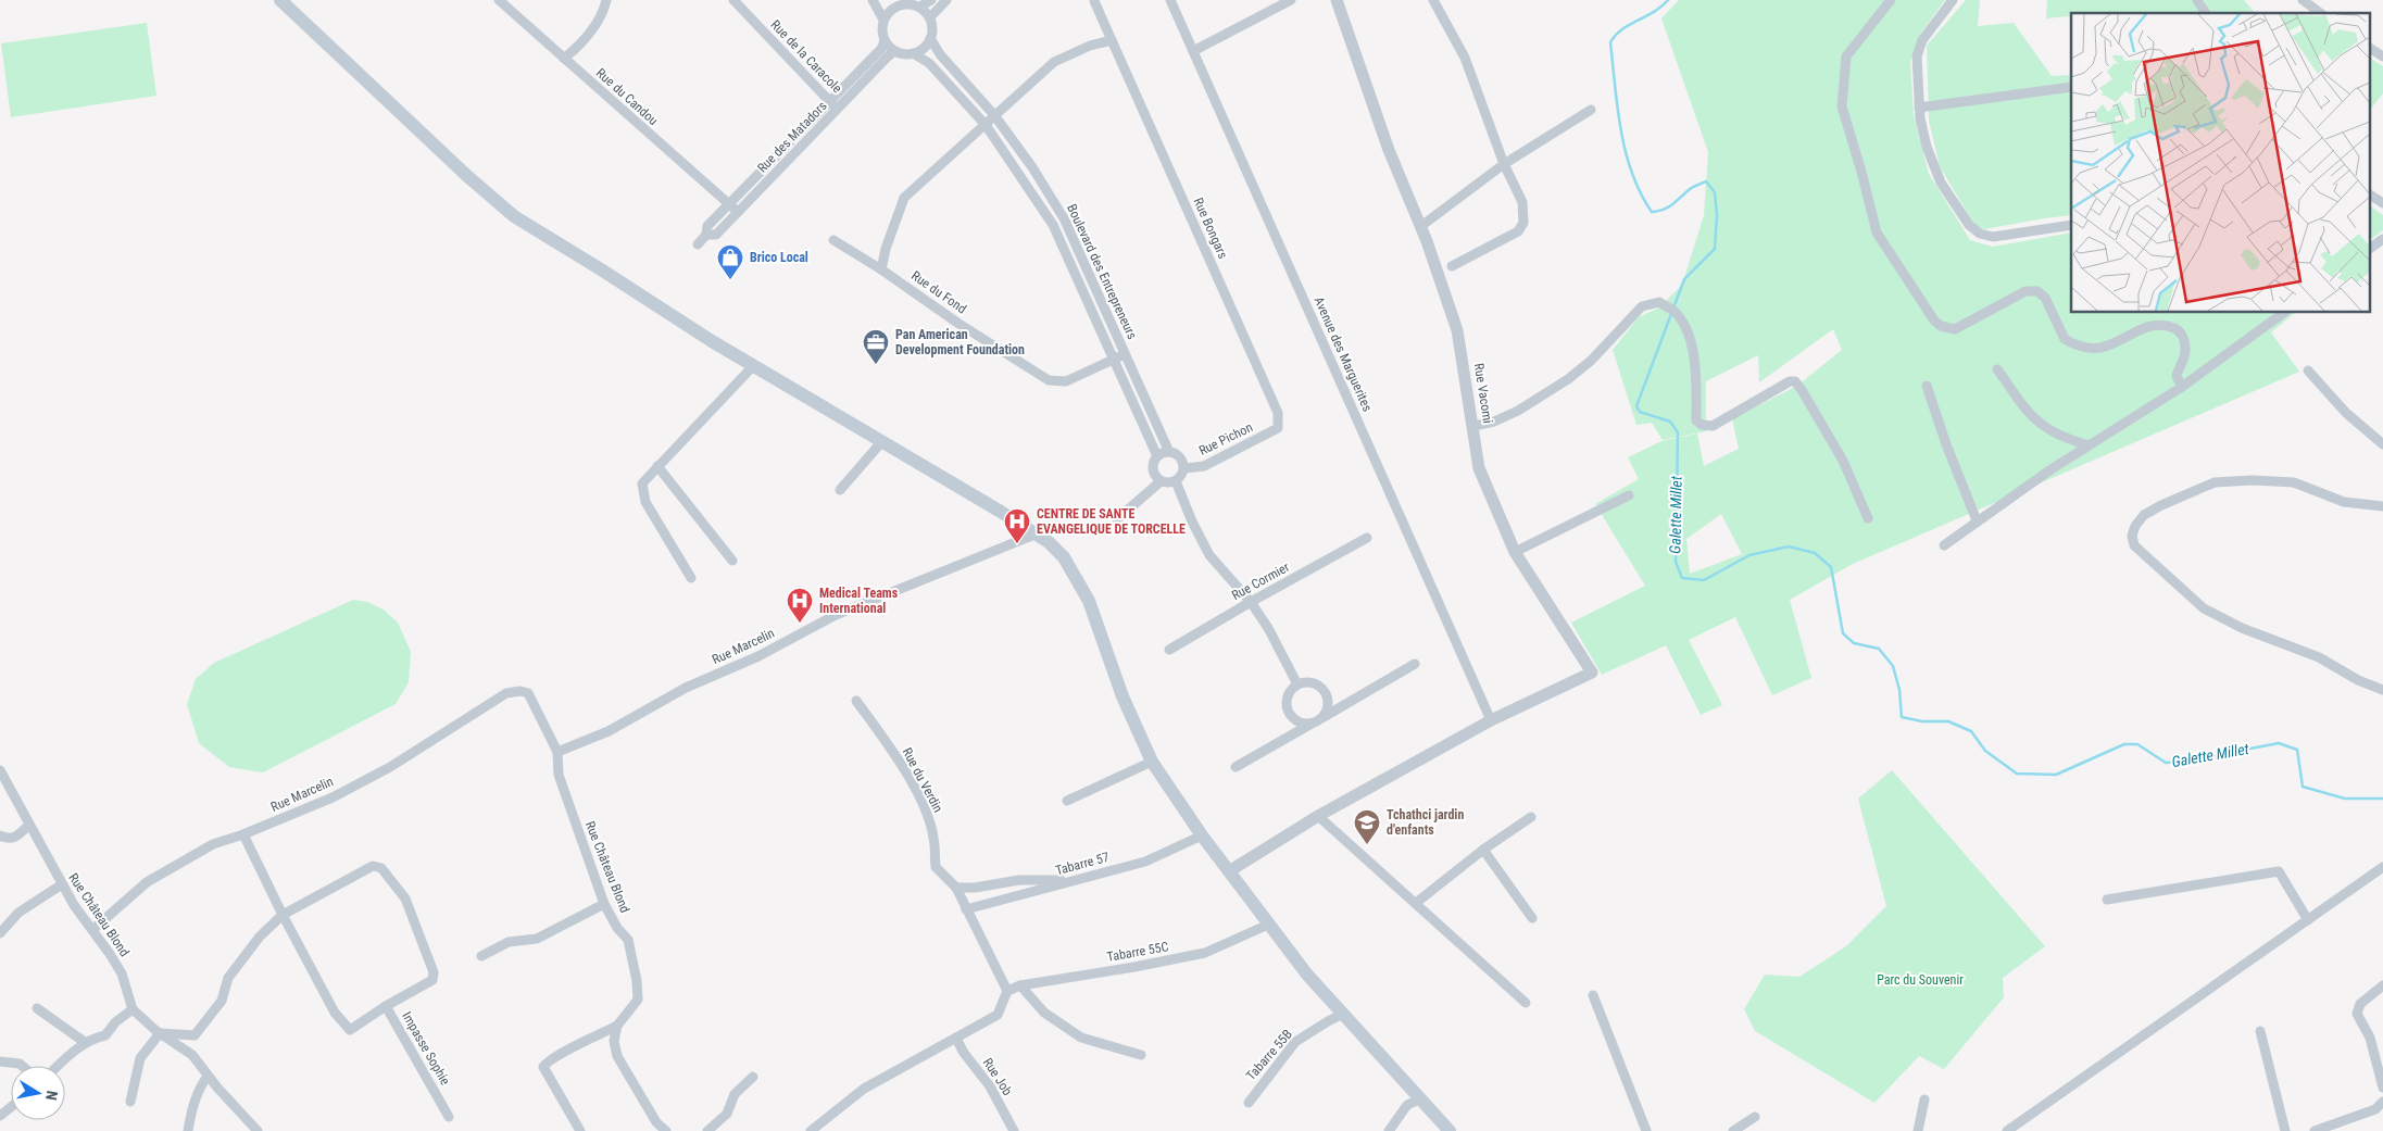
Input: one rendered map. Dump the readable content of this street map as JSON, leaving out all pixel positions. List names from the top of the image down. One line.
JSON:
{"streets":{"street":["Rue de la Caracole","Rue du Candou","Rue des Matadors","Rue Bongars","Boulevard des Entrepreneurs","Rue du Fond","Avenue des Marguerites","Rue Vacomi","Rue Pichon","Rue Cormier","Rue Marcelin","Rue du Verdin","Tabarre 57","Rue Château Blond","Tabarre 55C","Impasse Sophie","Tabarre 55B","Rue Job"]},"crossings":[["Rue de la Caracole","Rue des Matadors"],["Rue du Candou","Rue des Matadors"],["Rue des Matadors","Boulevard des Entrepreneurs"],["Rue Bongars","Rue Pichon"],["Boulevard des Entrepreneurs","Rue du Fond"],["Boulevard des Entrepreneurs","Rue Pichon"],["Avenue des Marguerites","Rue Vacomi"],["Rue Marcelin","Rue Château Blond"],["Rue Marcelin","Impasse Sophie"],["Rue du Verdin","Tabarre 57"],["Rue du Verdin","Tabarre 55C"]],"water":["Galette Millet"],"parks":["Parc du Souvenir"],"places":{"shop":["Brico Local"],"office":["Pan American Development Foundation"],"hospital":["CENTRE DE SANTE EVANGELIQUE DE TORCELLE","Medical Teams International"],"school or university":["Tchathci jardin d'enfants"]},"north":"right"}
